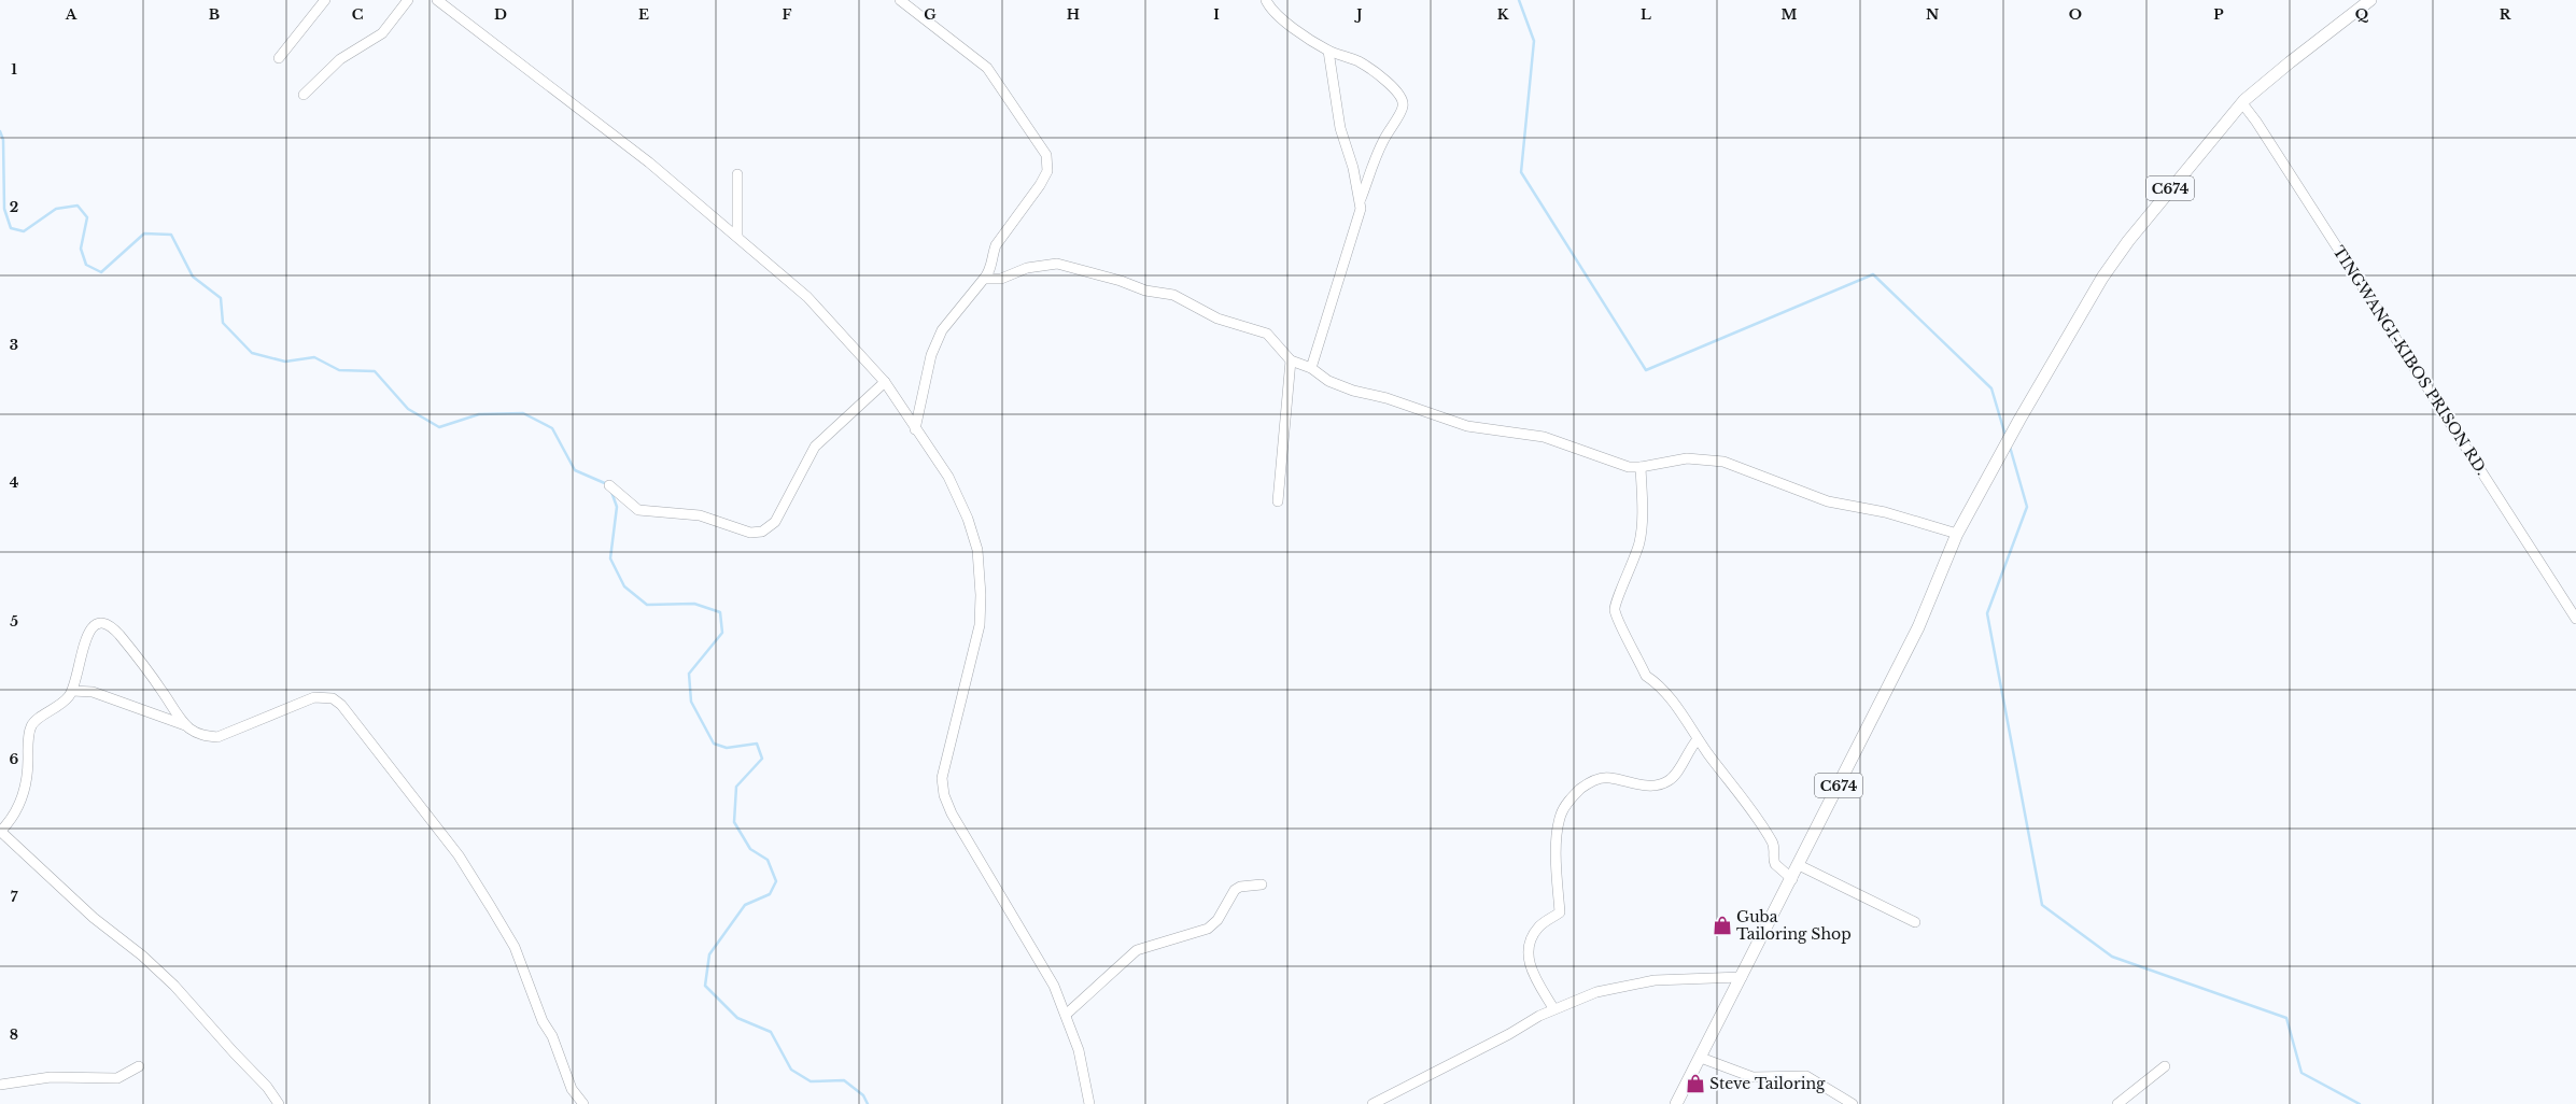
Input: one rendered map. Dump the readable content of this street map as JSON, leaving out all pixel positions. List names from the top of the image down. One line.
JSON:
{"streets":{"main road":["C674"],"street":["TINGWANGI-KIBOS PRISON RD."]},"crossings":[["C674","TINGWANGI-KIBOS PRISON RD."]],"places":{"shop":["Guba Tailoring Shop","Steve Tailoring"]},"grid":{"columns":["A","B","C","D","E","F","G","H","I","J","K","L","M","N","O","P","Q","R"],"rows":["1","2","3","4","5","6","7","8"]}}
